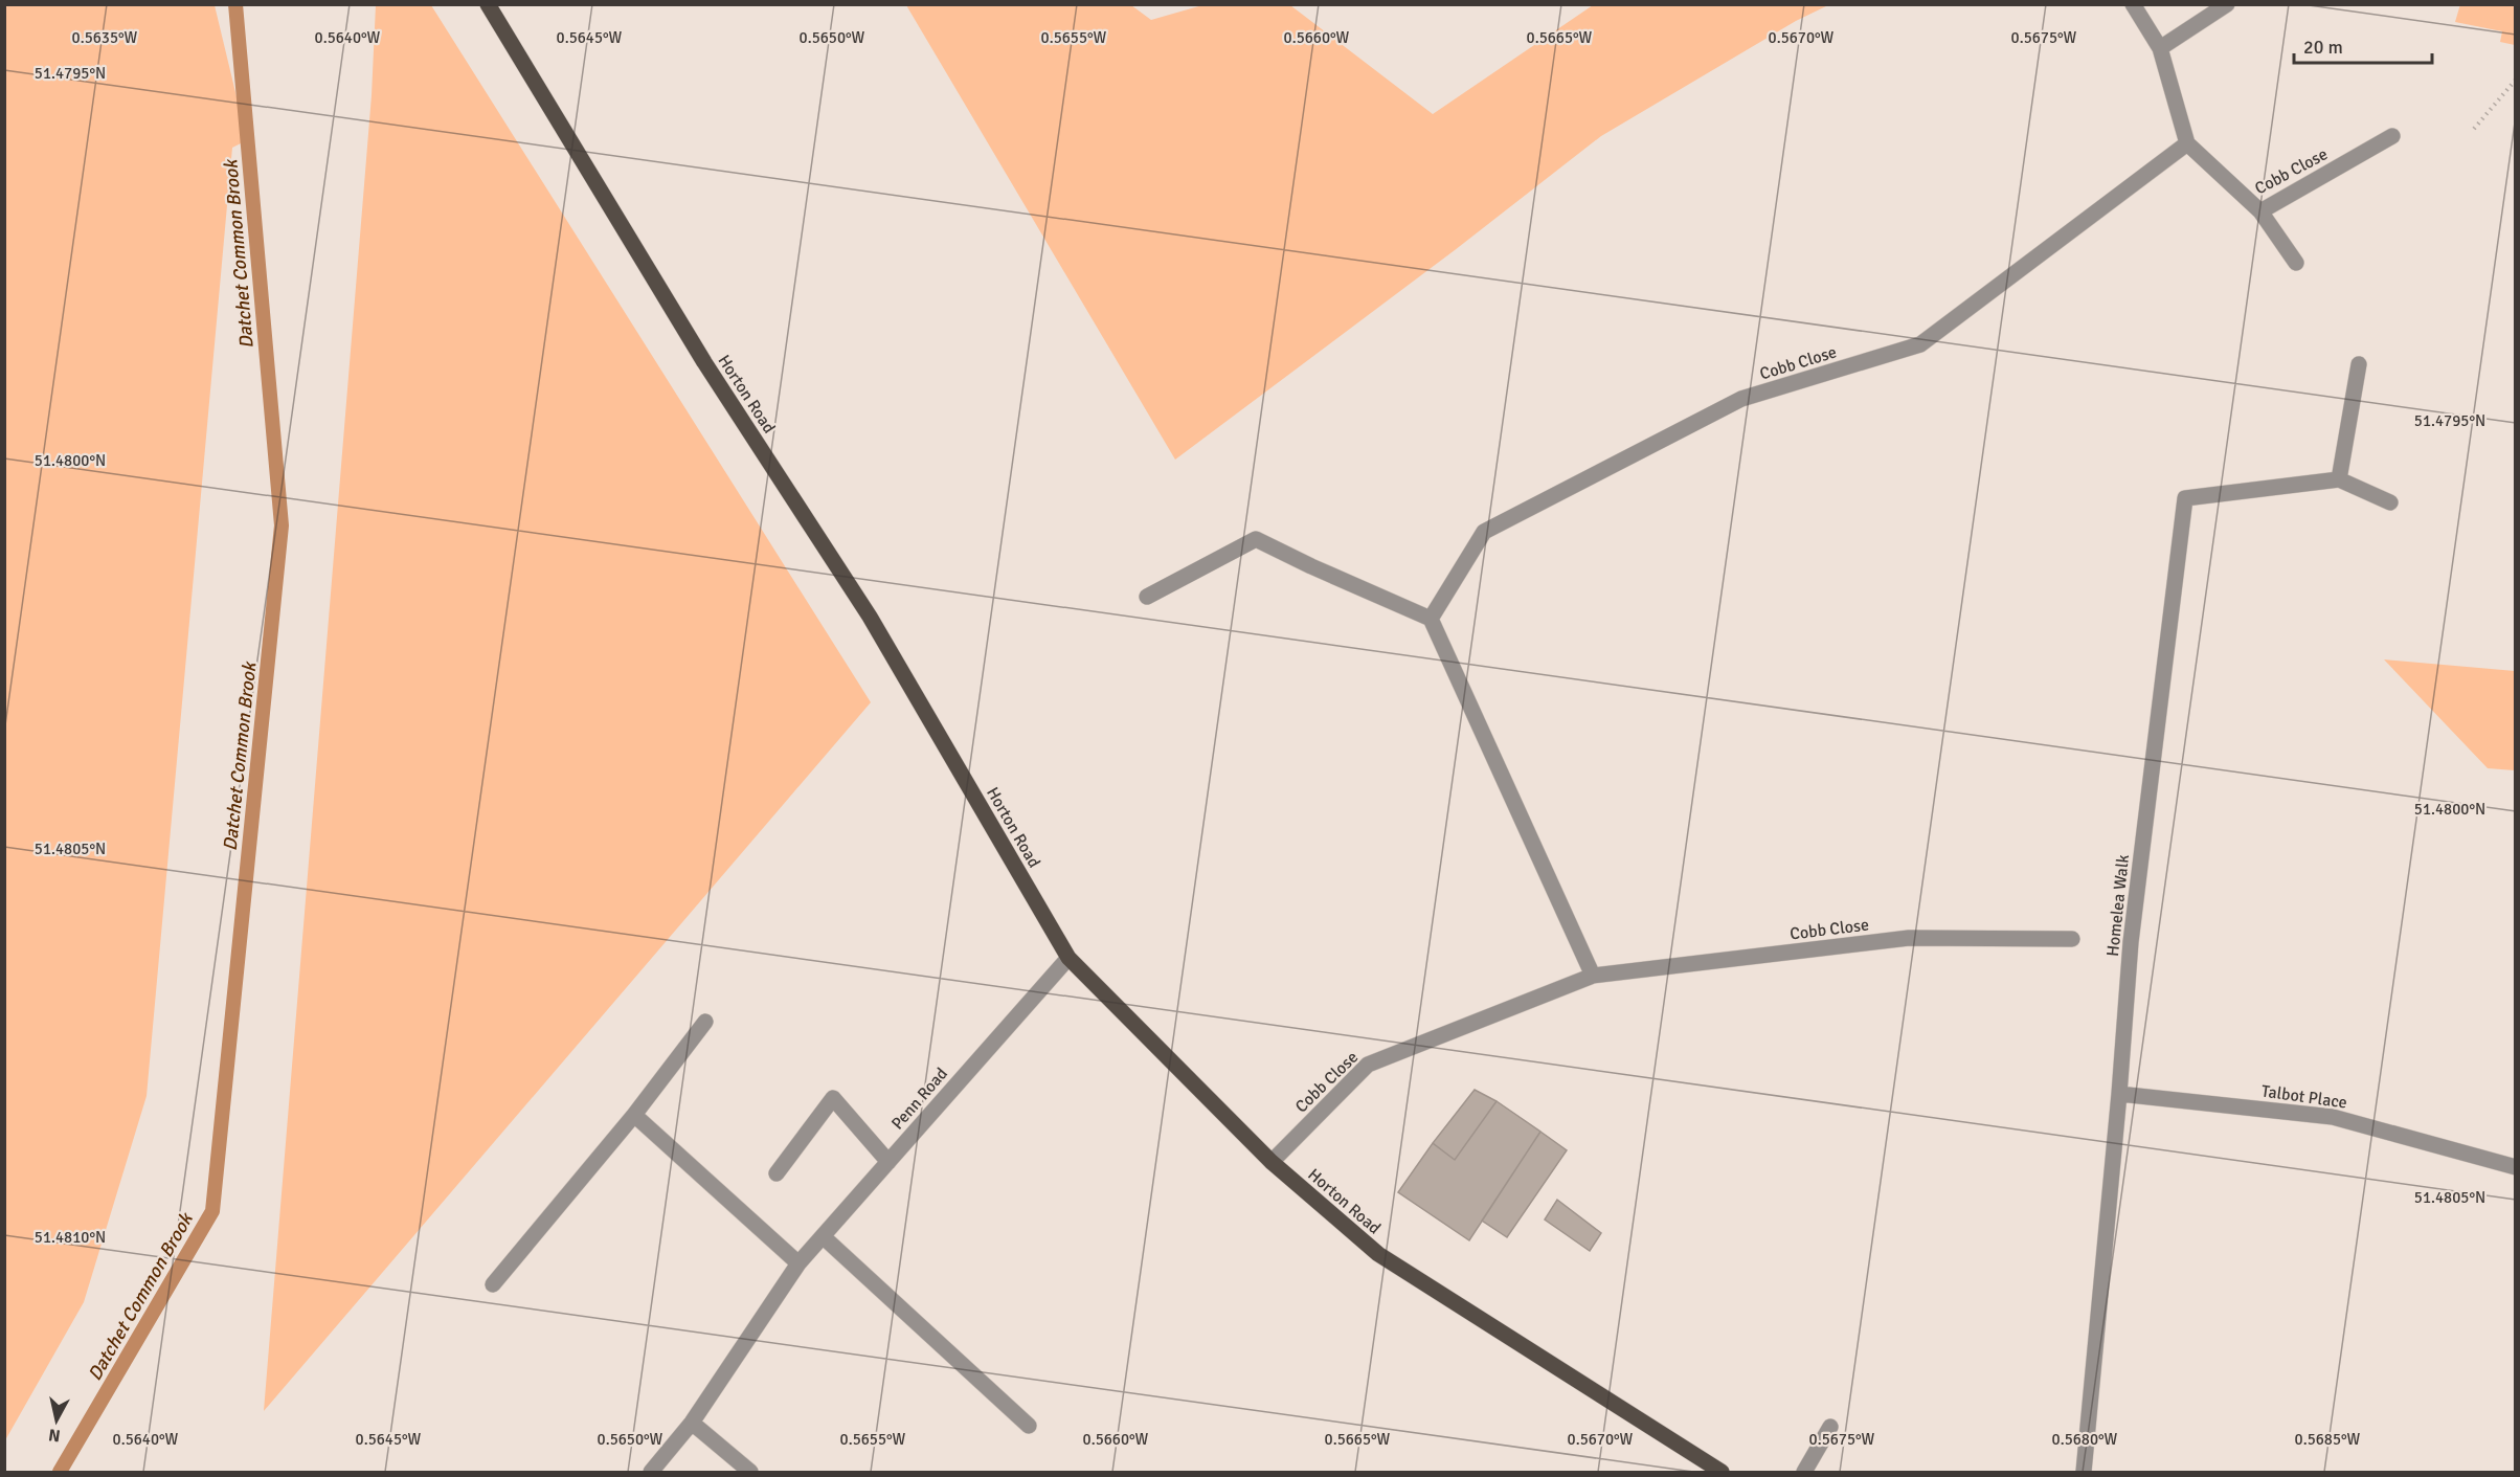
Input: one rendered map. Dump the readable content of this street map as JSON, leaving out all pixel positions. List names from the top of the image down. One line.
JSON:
{"streets":{"main road":["Horton Road"],"street":["Cobb Close","Homelea Walk","Talbot Place","Penn Road"]},"crossings":[["Cobb Close","Horton Road"],["Horton Road","Penn Road"],["Homelea Walk","Talbot Place"]],"water":["Datchet Common Brook"],"scale_bar":"20 m","north":"bottom","coordinates":["0.5635°W","0.5640°W","0.5645°W","0.5650°W","0.5655°W","0.5660°W","0.5665°W","0.5670°W","0.5675°W","51.4795°N","51.4800°N","51.4805°N","51.4810°N","0.5680°W","0.5685°W"]}
